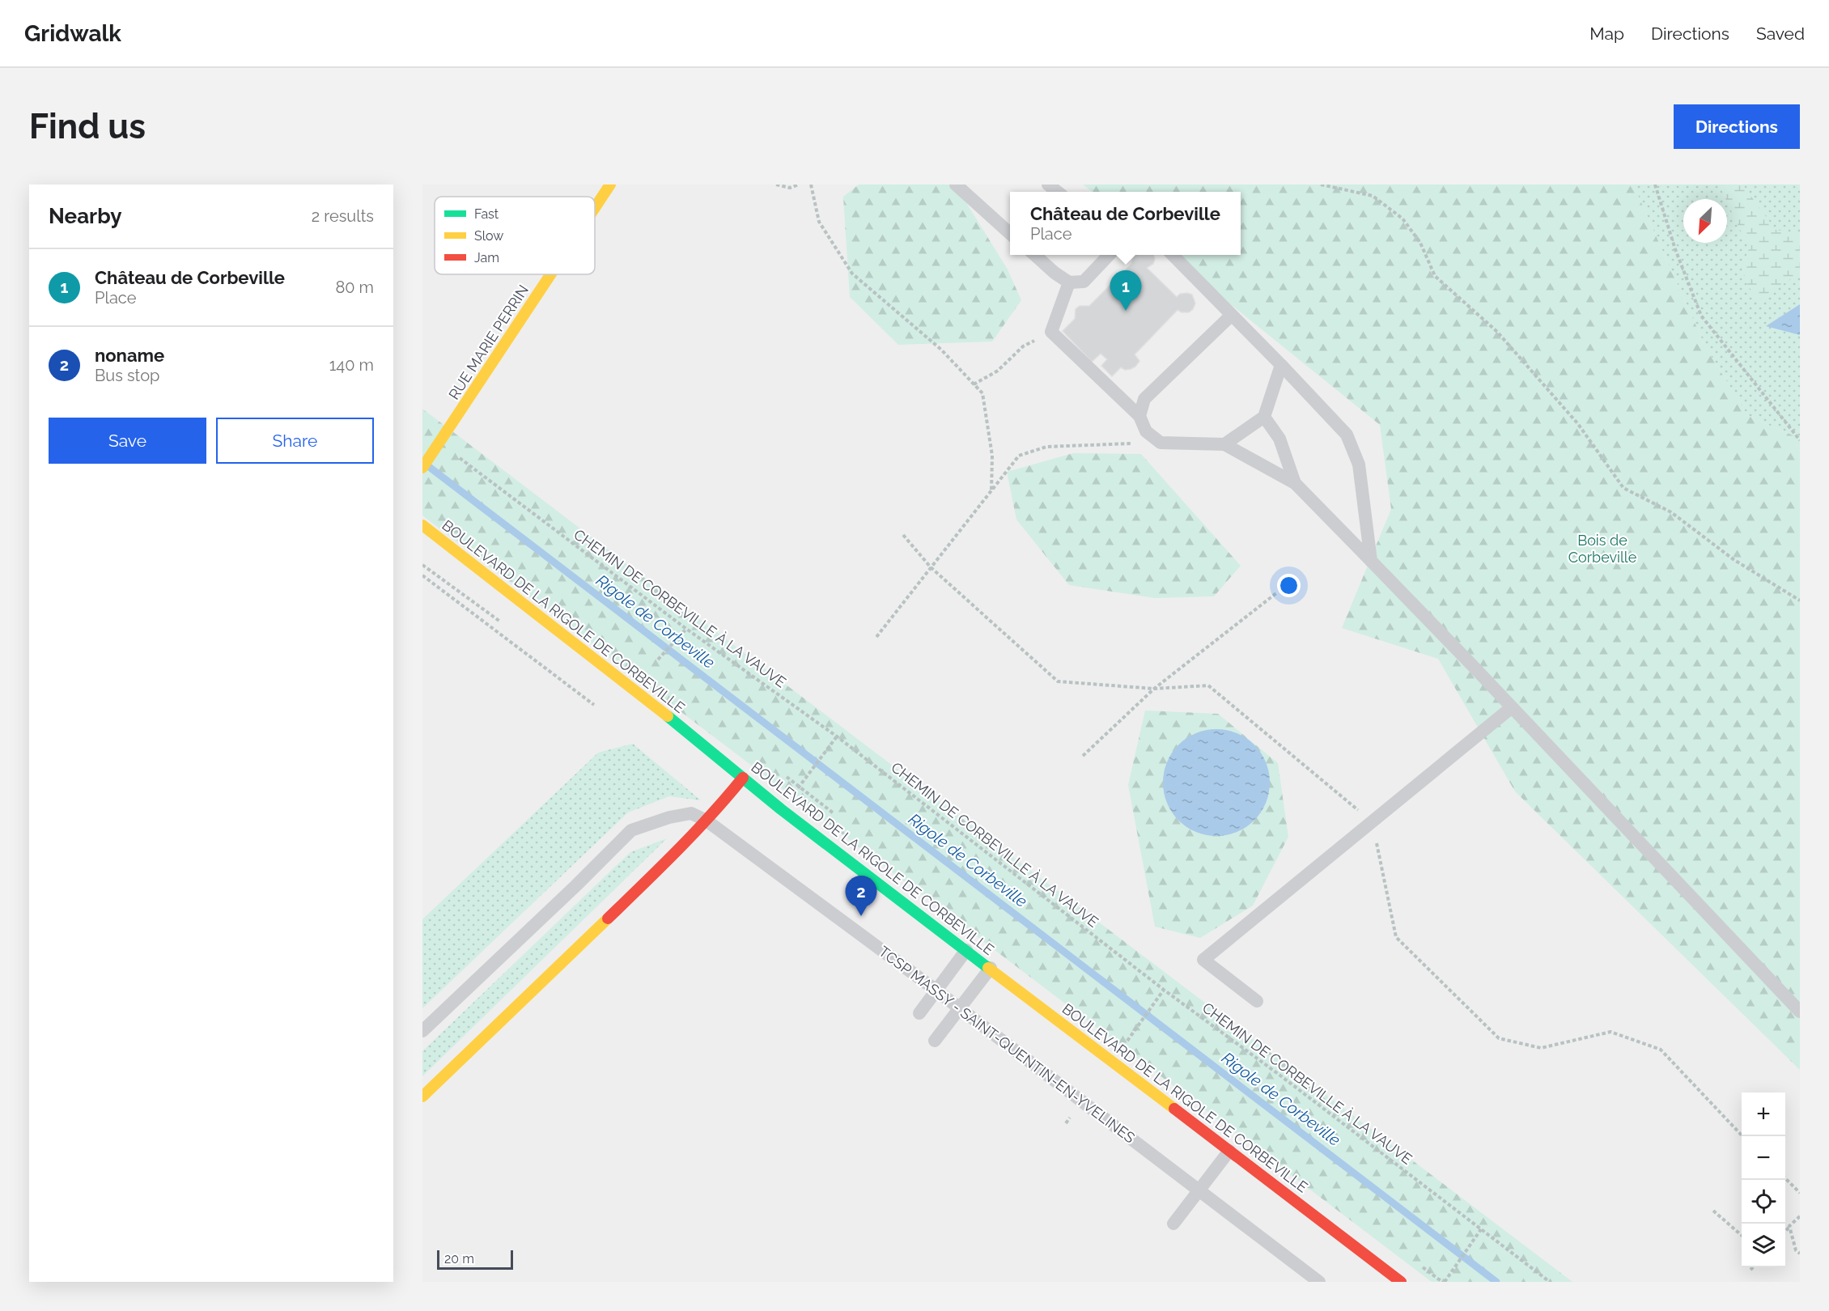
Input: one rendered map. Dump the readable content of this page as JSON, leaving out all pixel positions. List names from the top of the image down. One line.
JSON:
{"streets":{"main road":["RUE MARIE PERRIN","BOULEVARD DE LA RIGOLE DE CORBEVILLE"],"lane":["TCSP MASSY - SAINT-QUENTIN-EN-YVELINES"],"path":["CHEMIN DE CORBEVILLE À LA VAUVE"]},"crossings":[["RUE MARIE PERRIN","CHEMIN DE CORBEVILLE À LA VAUVE"]],"water":["Rigole de Corbeville"],"parks":["Bois de Corbeville"],"legend":["Fast","Slow","Jam"],"scale_bar":"20 m","north":"bottom left","page":{"header":"Gridwalk","nav":["Map","Directions","Saved"],"buttons":["Directions",["Save","Share"]],"title":"Find us","heading":["Nearby","2 results"],"popup":["Château de Corbeville","Place"],"list":[{"mark":"1","name":"Château de Corbeville","note":"Place","value":"80 m"},{"mark":"2","name":"noname","note":"Bus stop","value":"140 m"}],"pins":["1","2"],"map_buttons":["+","−"],"scale":"20 m"}}
